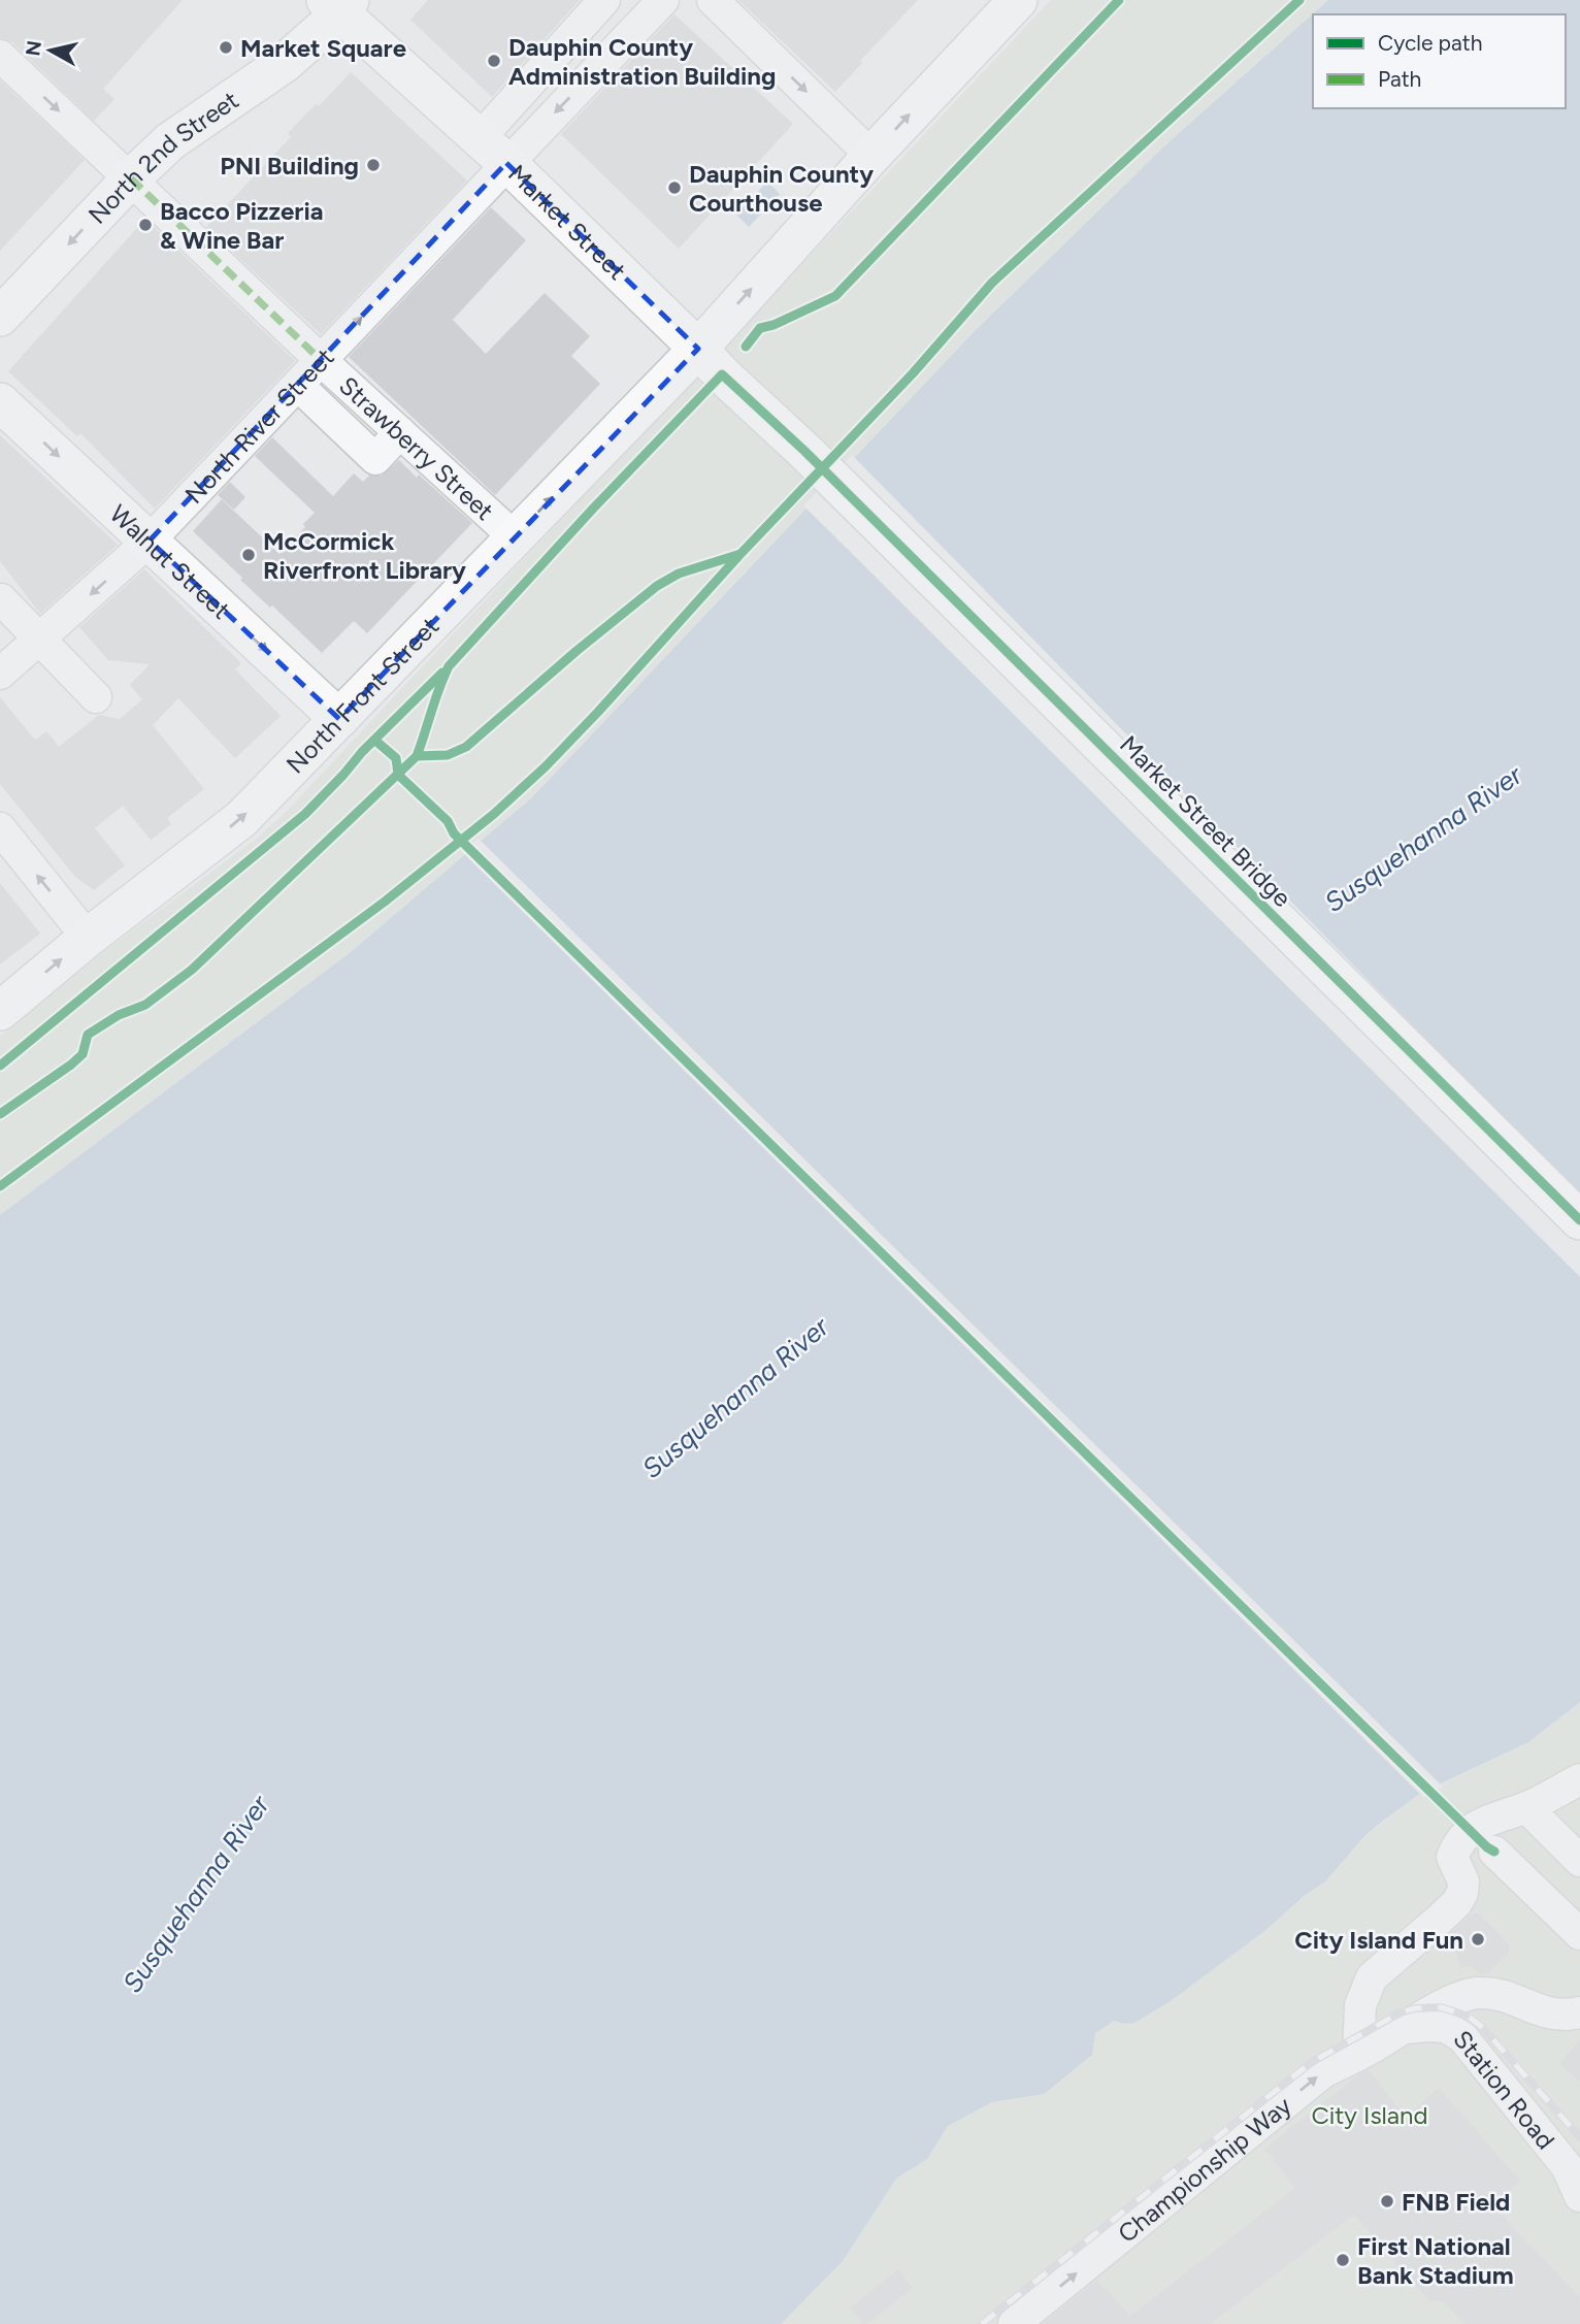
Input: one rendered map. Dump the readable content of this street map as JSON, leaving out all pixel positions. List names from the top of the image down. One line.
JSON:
{"streets":{"main road":["North 2nd Street","Market Street","Walnut Street","North Front Street","Market Street Bridge"],"street":["North River Street","Strawberry Street","Station Road","Championship Way"]},"crossings":[["North 2nd Street","Market Street"],["North 2nd Street","Strawberry Street"],["Market Street","North River Street"],["Market Street","North Front Street"],["Market Street","Market Street Bridge"],["North River Street","Strawberry Street"],["North River Street","Walnut Street"],["Strawberry Street","North Front Street"],["Walnut Street","North Front Street"],["Station Road","Championship Way"]],"one_way":["North 2nd Street","Walnut Street","North Front Street","Championship Way"],"water":["Susquehanna River"],"parks":["City Island"],"places":["Market Square","Dauphin County Administration Building","PNI Building","Dauphin County Courthouse","Bacco Pizzeria & Wine Bar","McCormick Riverfront Library","City Island Fun","FNB Field","First National Bank Stadium"],"legend":["Cycle path","Path"],"north":"left"}
